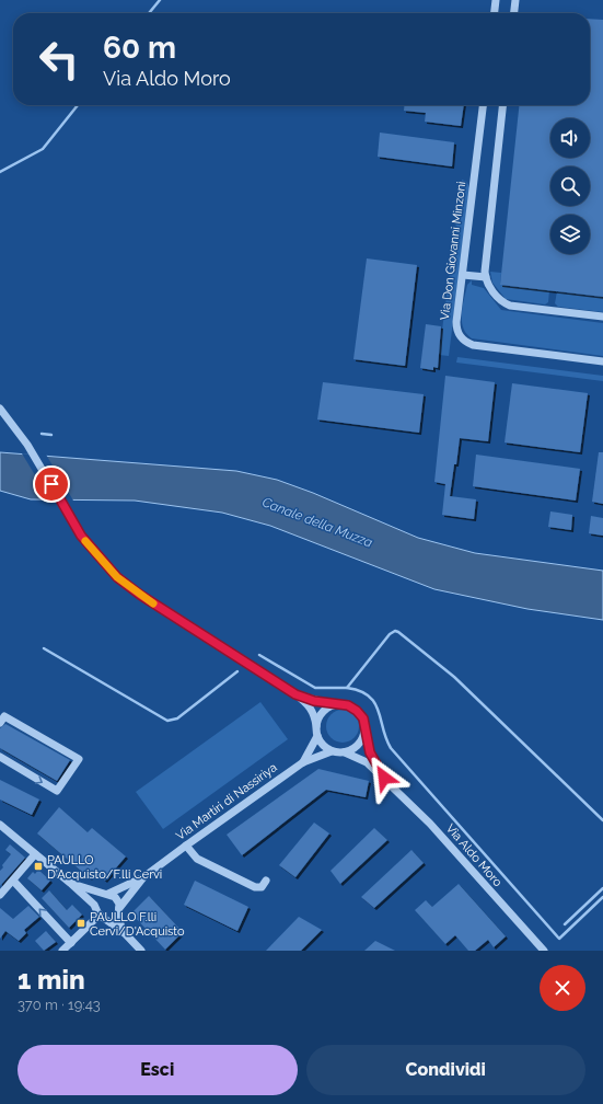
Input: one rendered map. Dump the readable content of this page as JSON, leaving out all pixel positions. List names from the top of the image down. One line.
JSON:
{"streets":{"street":["Via Don Giovanni Minzoni","Via Martiri di Nassiriya","Via Aldo Moro"]},"crossings":[["Via Martiri di Nassiriya","Via Aldo Moro"]],"water":["Canale della Muzza"],"places":{"transit":["PAULLO D'Acquisto/F.lli Cervi","PAULLO F.lli Cervi/D'Acquisto"]},"page":{"turn":["60 m","Via Aldo Moro"],"heading":["1 min","370 m · 19:43"],"buttons":["Esci","Condividi"]}}
